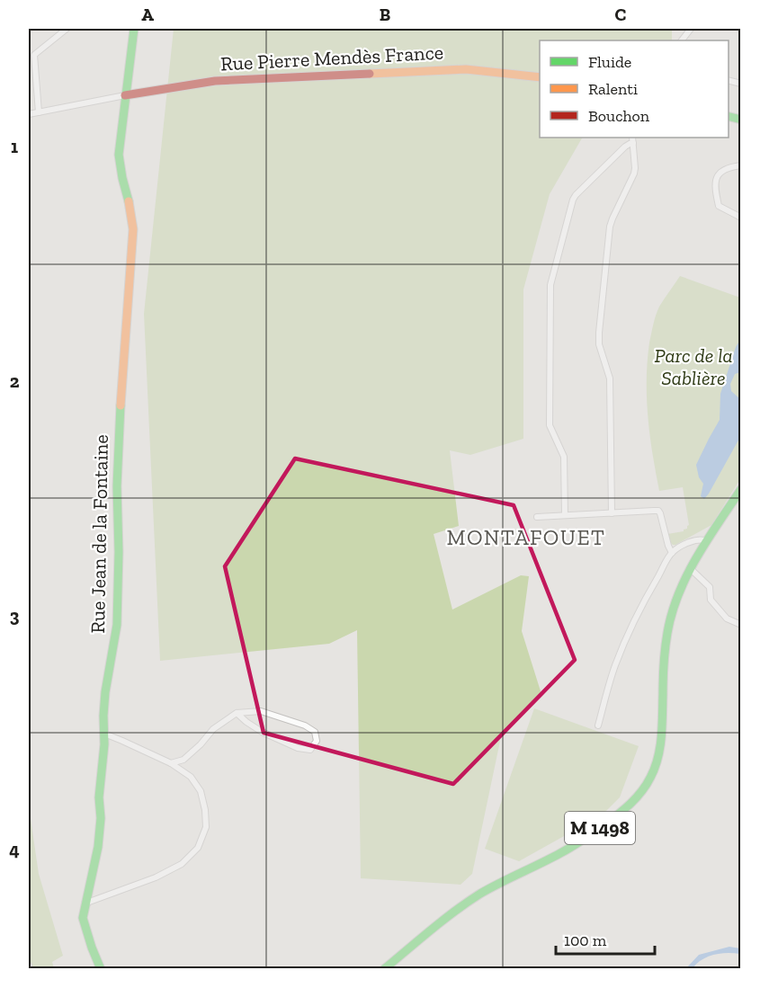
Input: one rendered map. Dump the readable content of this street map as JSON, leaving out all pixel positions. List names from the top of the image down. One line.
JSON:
{"streets":{"street":["Rue Pierre Mendès France","Rue Jean de la Fontaine","M 1498"]},"crossings":[["Rue Pierre Mendès France","Rue Jean de la Fontaine"]],"districts":["MONTAFOUET"],"parks":["Parc de la Sablière"],"legend":["Fluide","Ralenti","Bouchon"],"scale_bar":"100 m","grid":{"columns":["A","B","C"],"rows":["1","2","3","4"]}}
